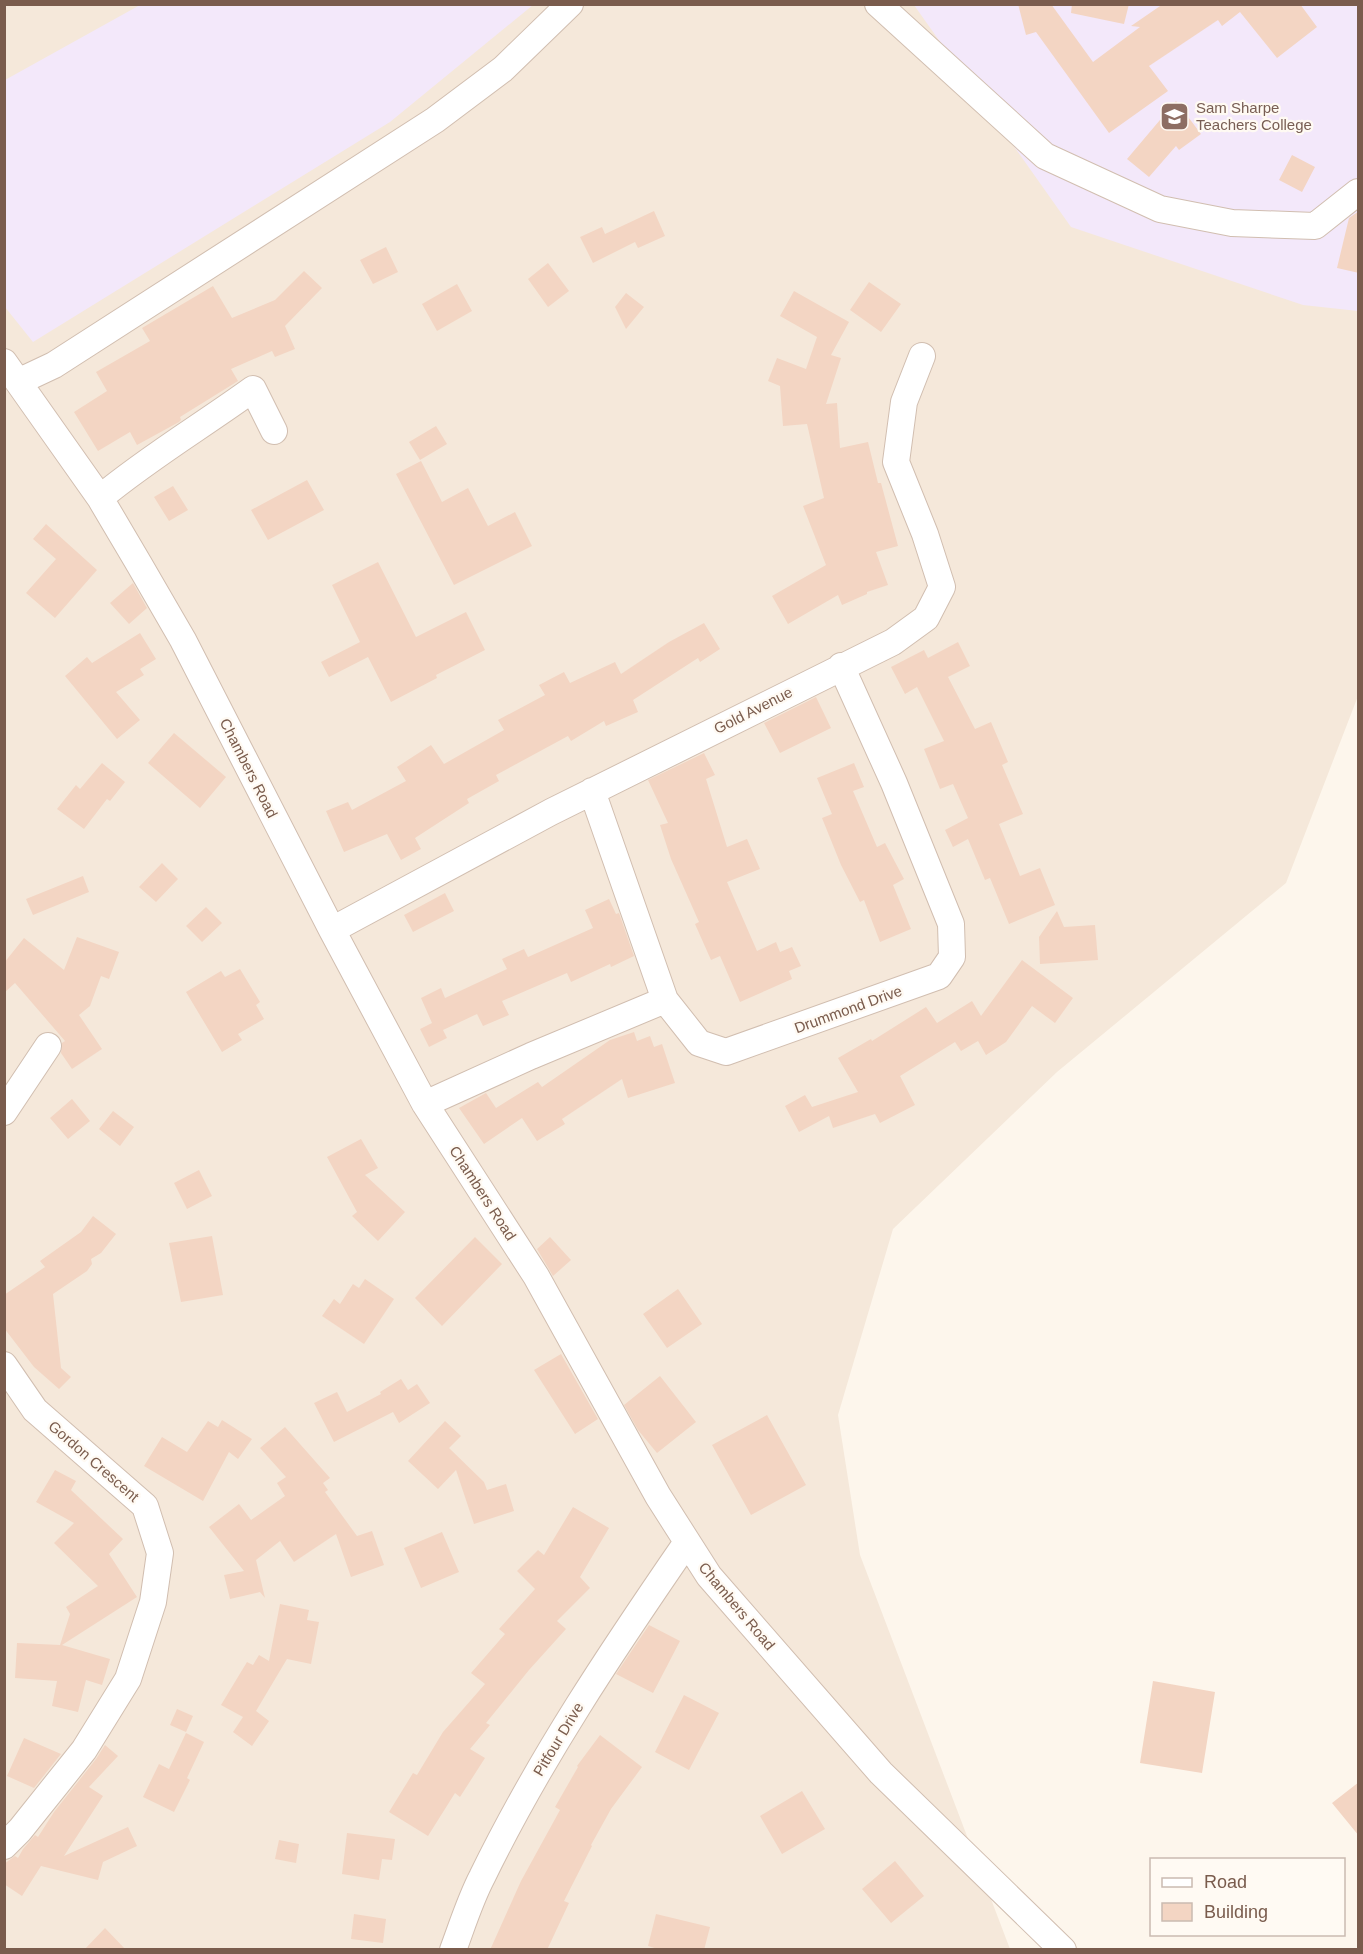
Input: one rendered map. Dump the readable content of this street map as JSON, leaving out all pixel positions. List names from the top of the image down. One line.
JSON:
{"streets":{"street":["Gold Avenue","Chambers Road","Drummond Drive","Gordon Crescent","Pitfour Drive"]},"crossings":[["Gold Avenue","Chambers Road"],["Gold Avenue","Drummond Drive"],["Chambers Road","Pitfour Drive"]],"places":{"school or university":["Sam Sharpe Teachers College"]},"legend":["Road","Building"]}
